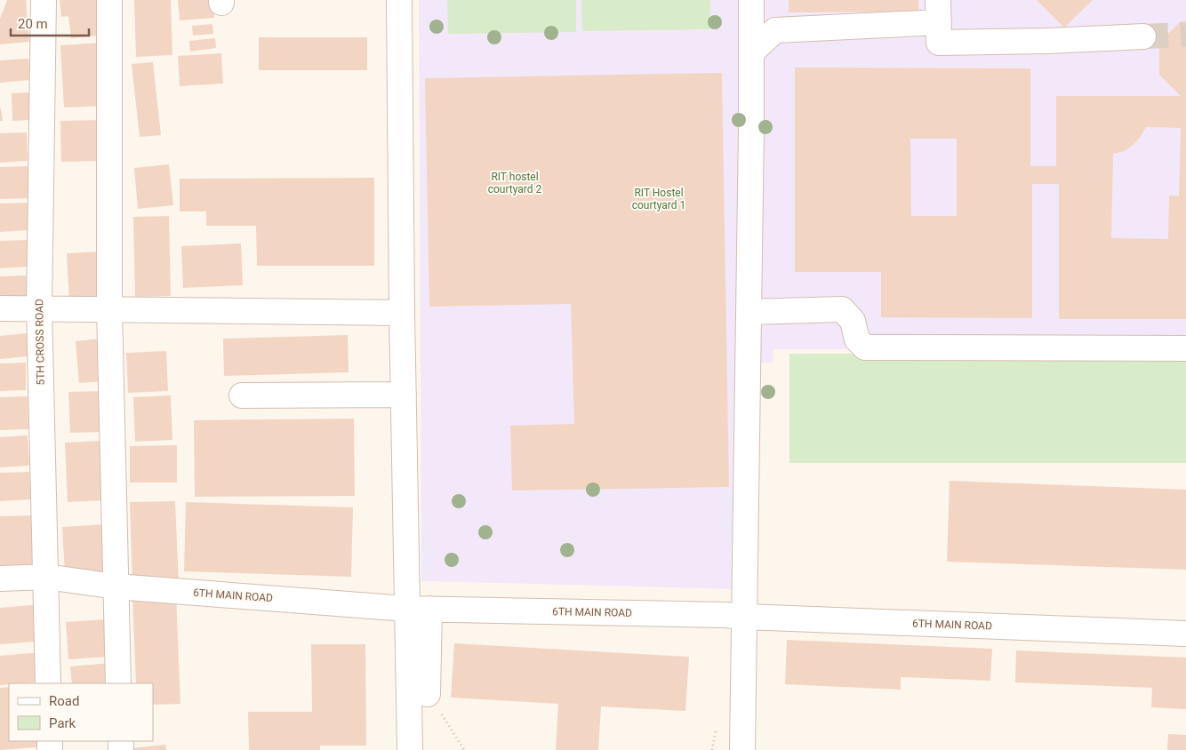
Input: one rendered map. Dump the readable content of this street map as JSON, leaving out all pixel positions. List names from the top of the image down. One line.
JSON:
{"streets":{"street":["5TH CROSS ROAD","6TH MAIN ROAD"]},"crossings":[["5TH CROSS ROAD","6TH MAIN ROAD"]],"parks":["RIT hostel courtyard 2","RIT Hostel courtyard 1"],"legend":["Road","Park"],"scale_bar":"20 m"}
